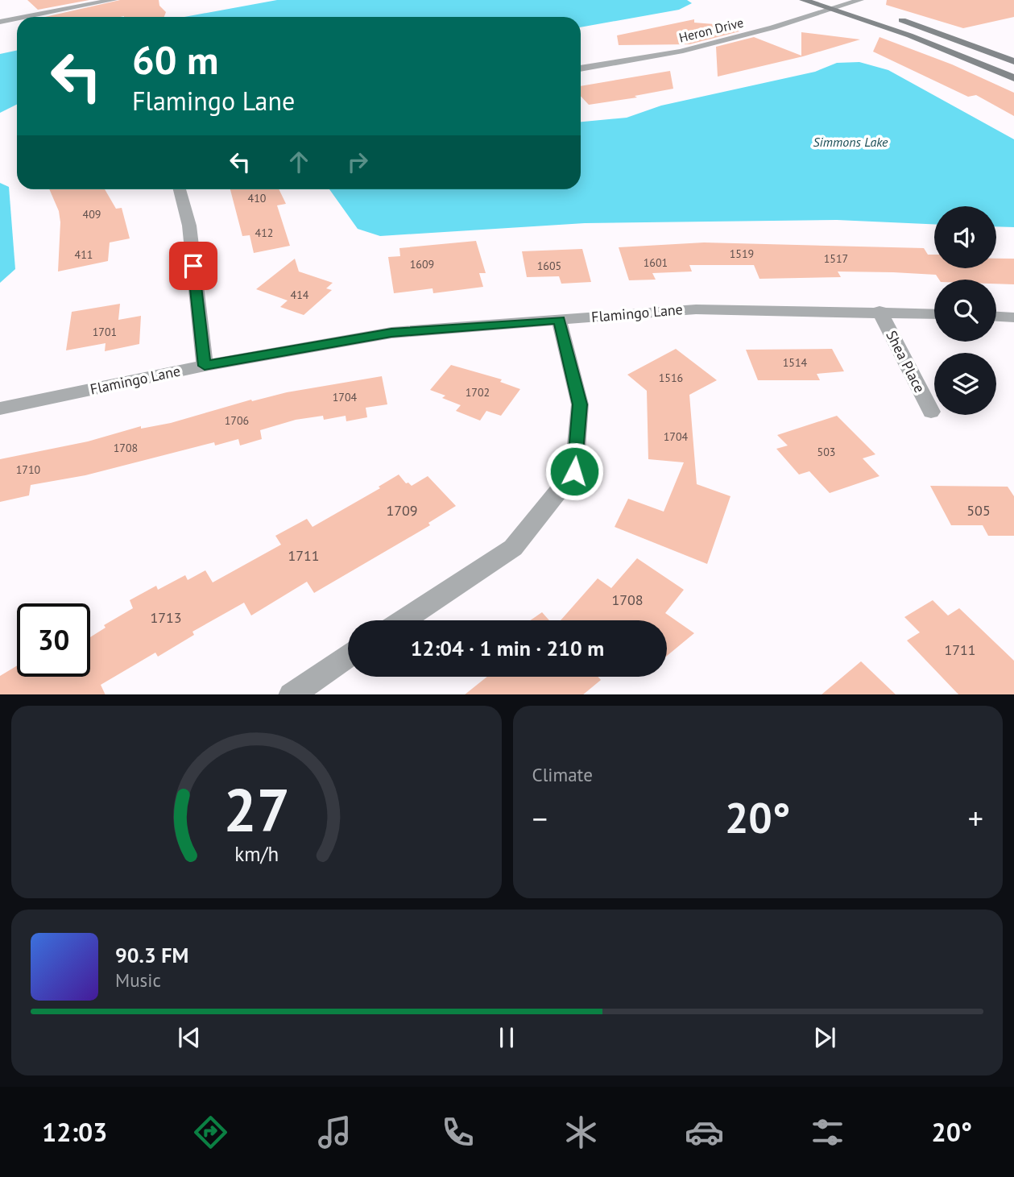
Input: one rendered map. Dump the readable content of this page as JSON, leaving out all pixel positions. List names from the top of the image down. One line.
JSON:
{"streets":{"street":["Heron Drive","Flamingo Lane","Shea Place"]},"crossings":[["Flamingo Lane","Shea Place"]],"water":["Simmons Lake"],"house_numbers":["410","409","412","1519","411","1517","1601","1609","1605","414","1701","1514","1516","1702","1704","1706","1704","1708","503","1710","1709","505","1711","1708","1713","1711"],"page":{"turn":["60 m","Flamingo Lane"],"limit":"30","trip":"12:04 · 1 min · 210 m","tile":"Climate","heat":["−","20°","+"],"song":["90.3 FM","Music"],"tabs":["12:03","20°"],"gauge":["27","km/h"]}}
